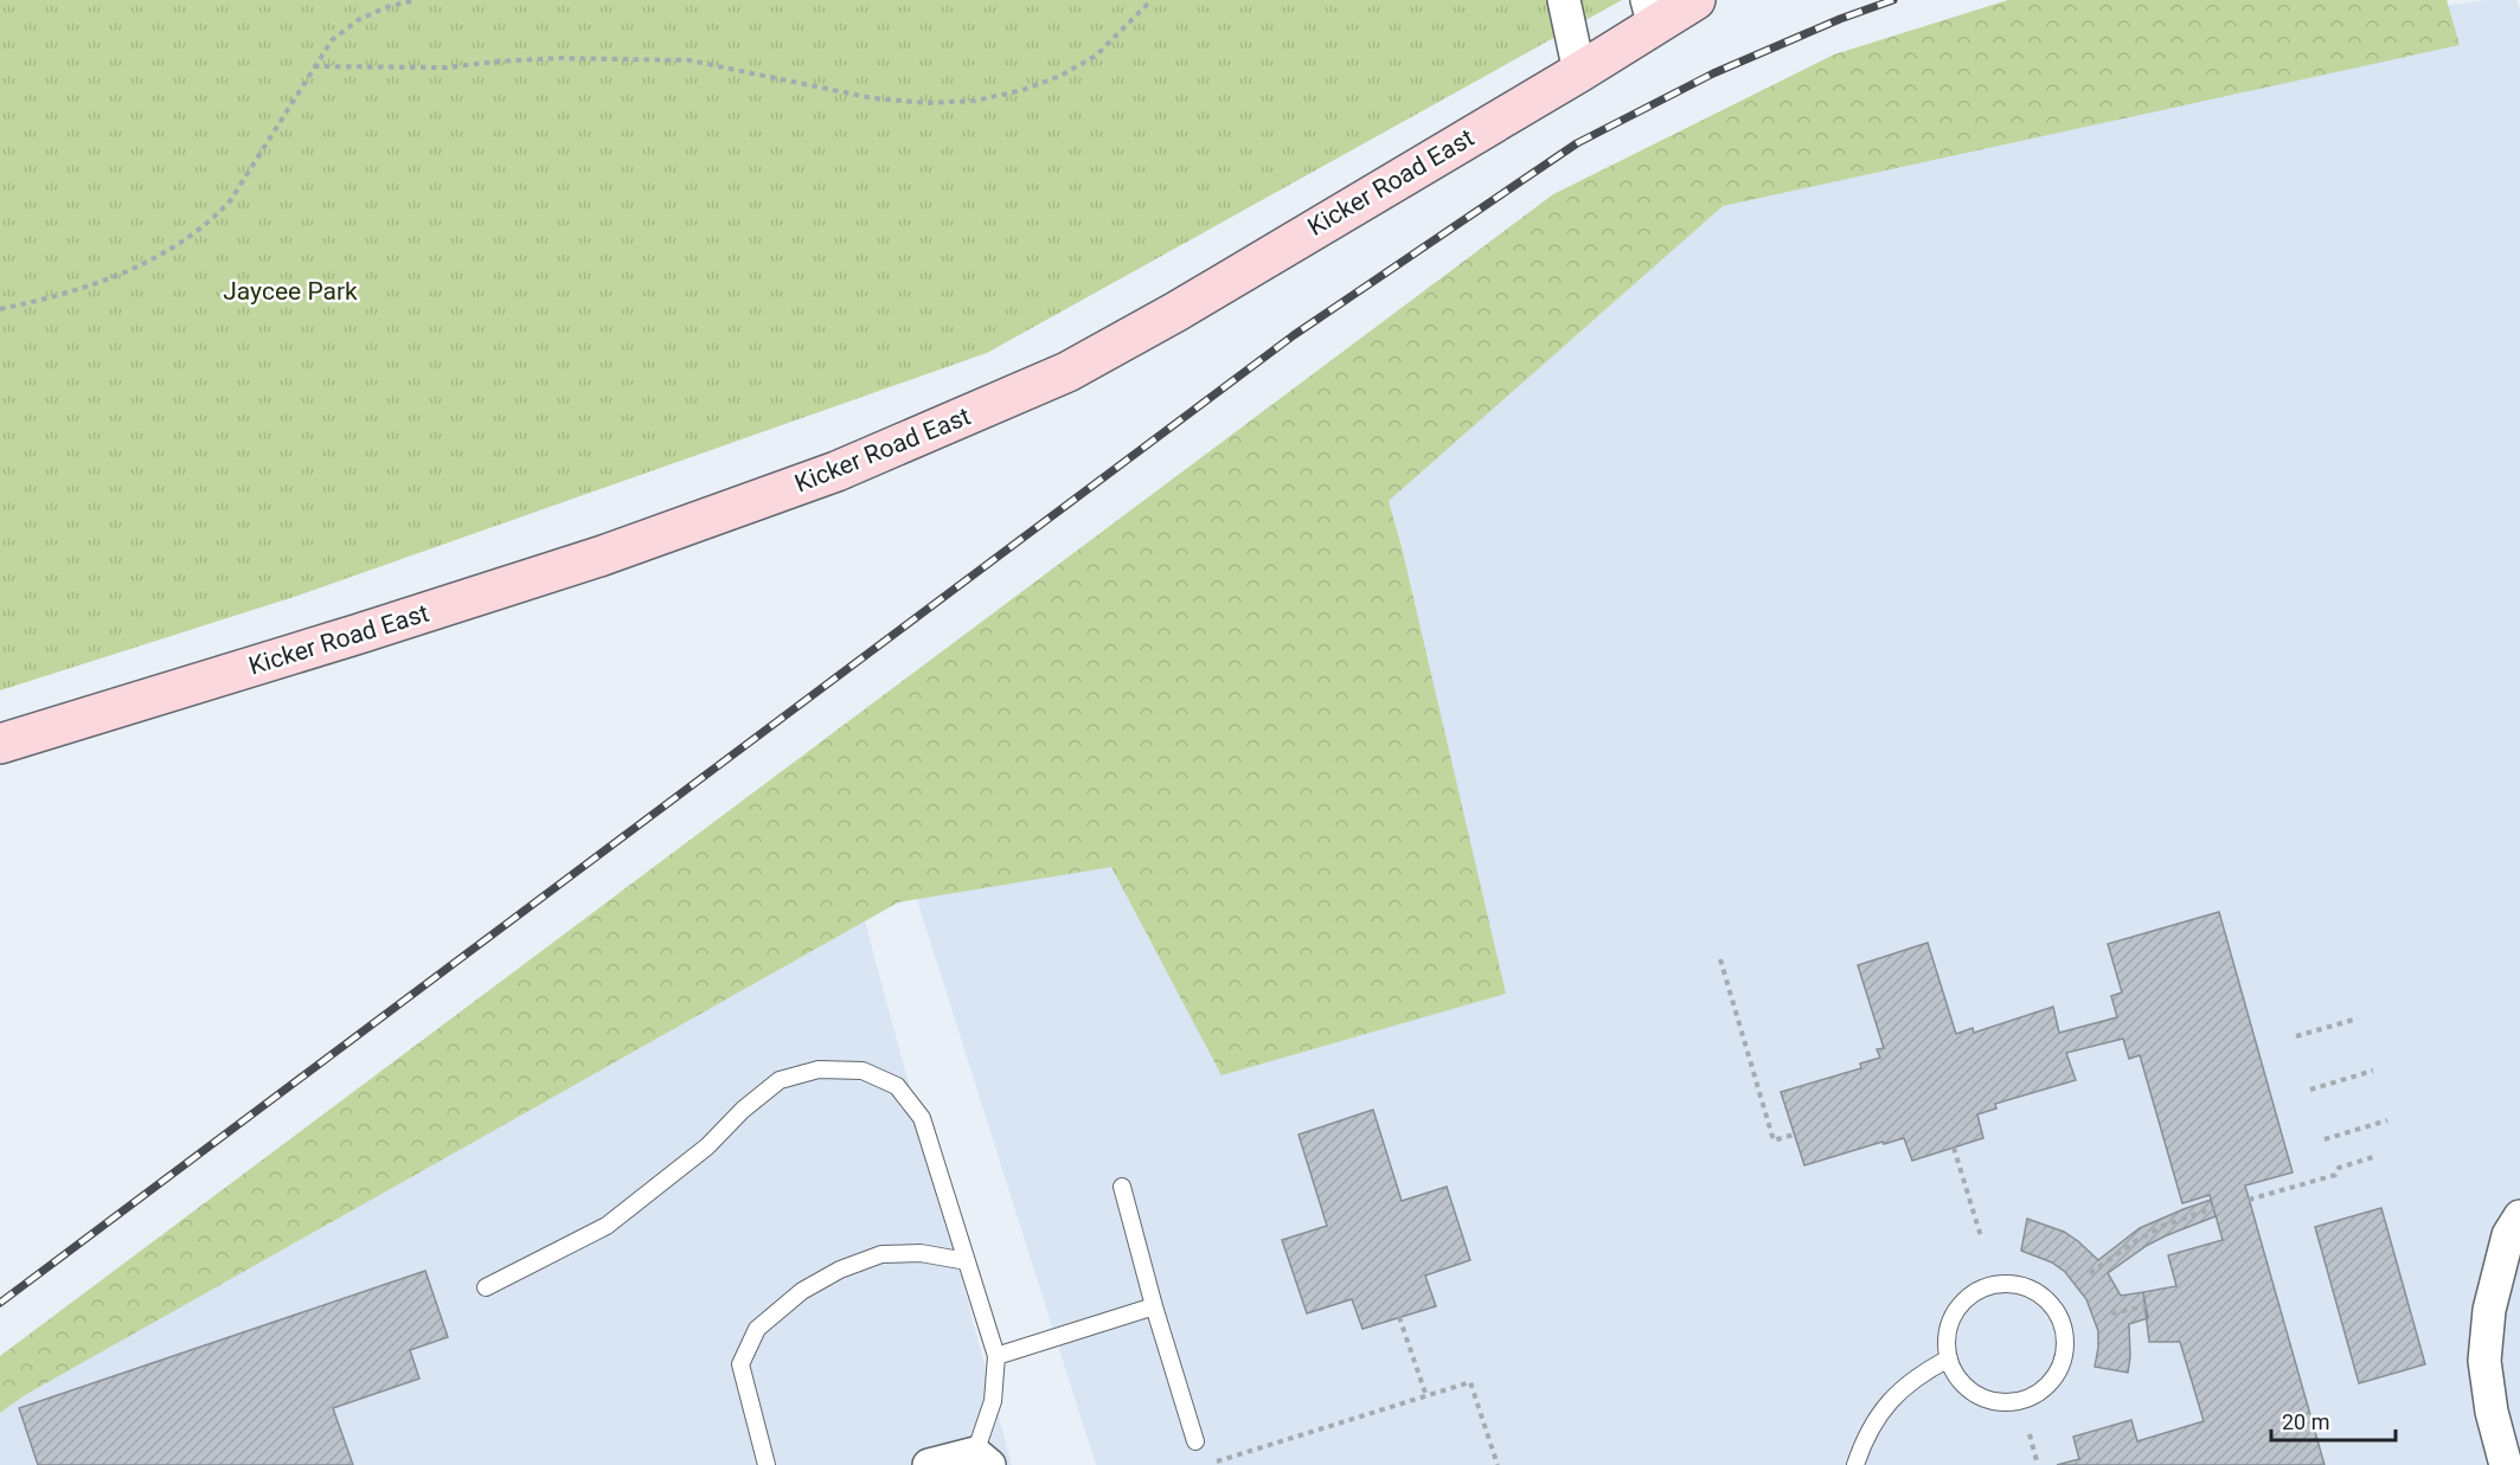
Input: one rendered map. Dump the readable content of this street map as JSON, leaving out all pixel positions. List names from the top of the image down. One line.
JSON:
{"streets":{"main road":["Kicker Road East"]},"parks":["Jaycee Park"],"scale_bar":"20 m"}
